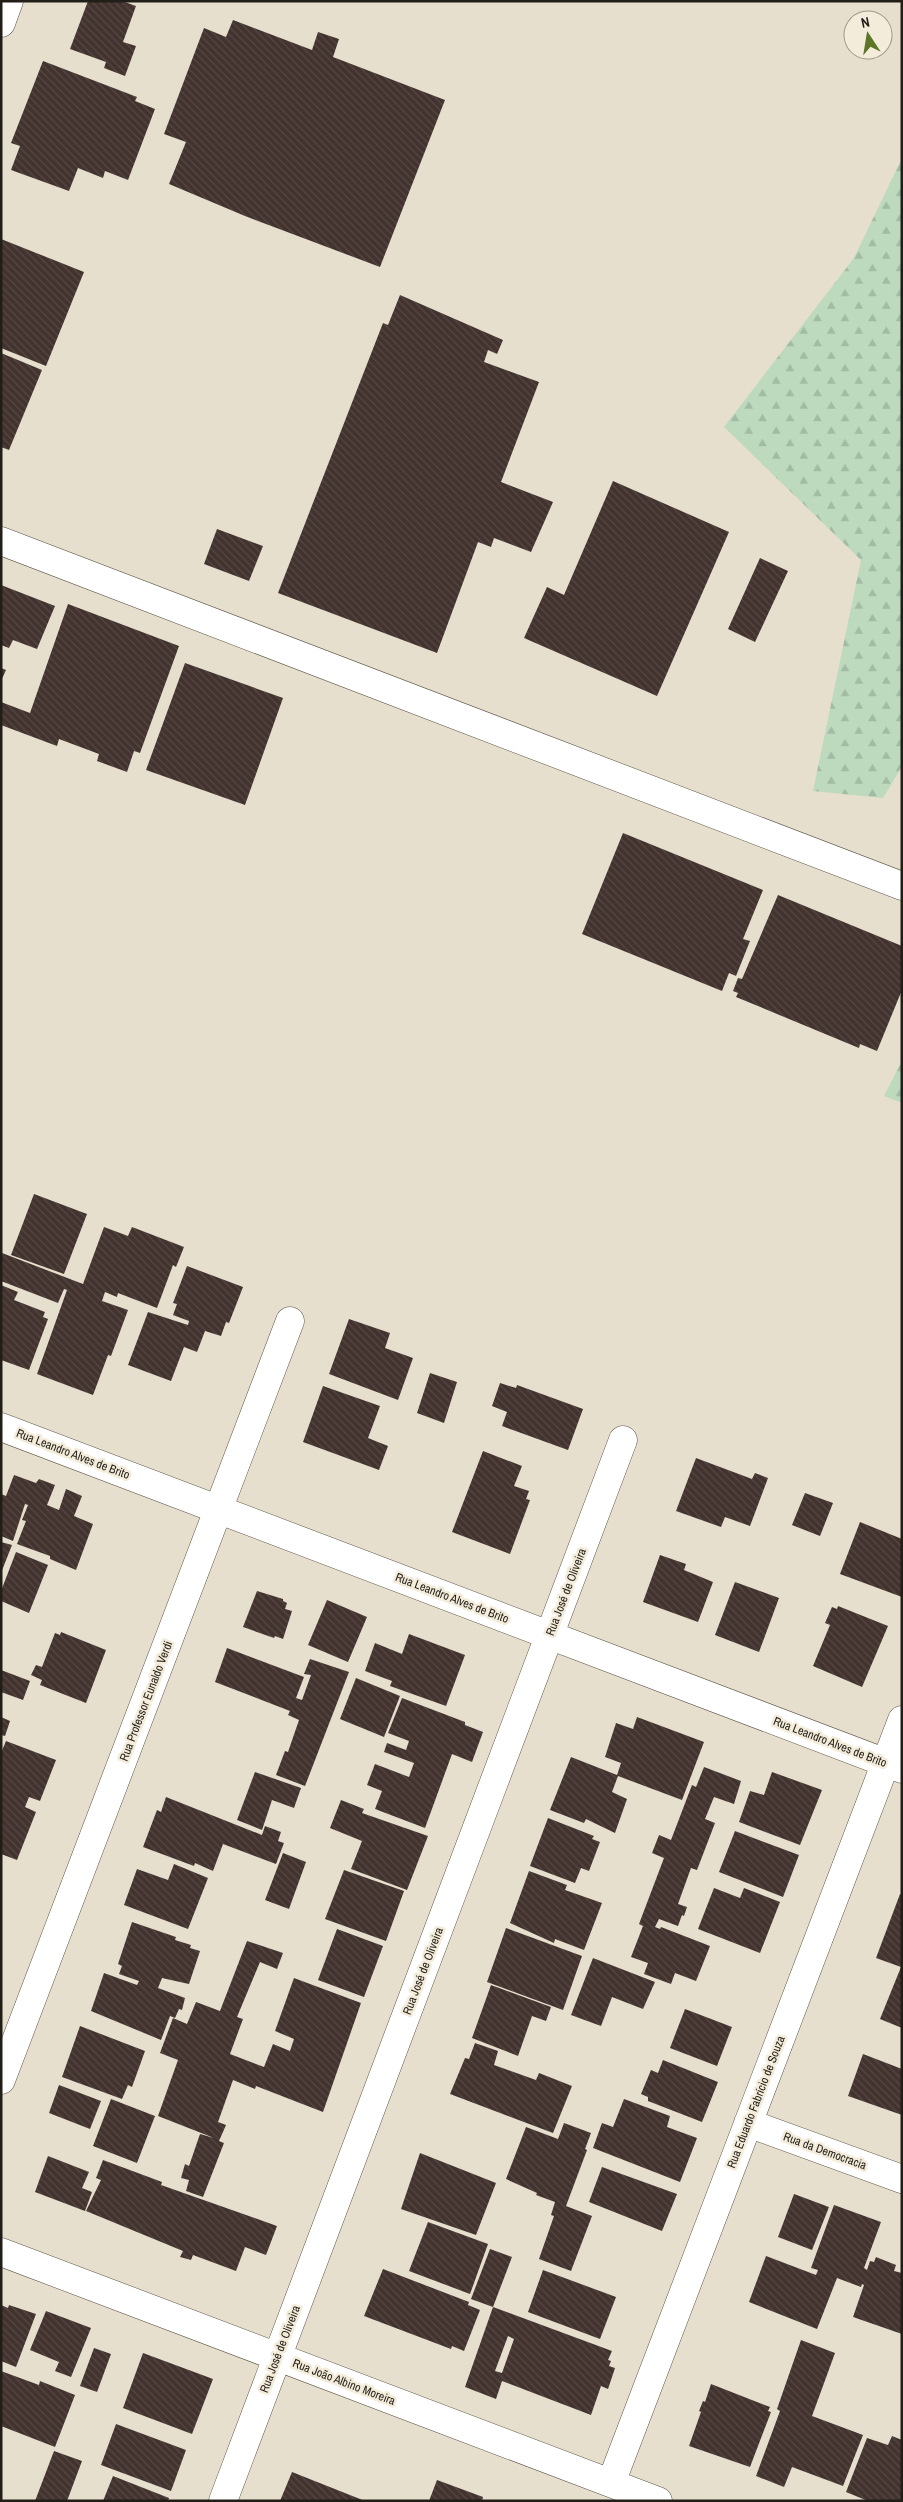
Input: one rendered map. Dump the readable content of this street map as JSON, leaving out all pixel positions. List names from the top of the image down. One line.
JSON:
{"streets":{"street":["Rua Leandro Alves de Brito","Rua José de Oliveira","Rua Professor Eunaldo Verdi","Rua Eduardo Fabrício de Souza","Rua da Democracia","Rua João Albino Moreira"]},"crossings":[["Rua Leandro Alves de Brito","Rua José de Oliveira"],["Rua Leandro Alves de Brito","Rua Professor Eunaldo Verdi"],["Rua Leandro Alves de Brito","Rua Eduardo Fabrício de Souza"],["Rua José de Oliveira","Rua João Albino Moreira"],["Rua Eduardo Fabrício de Souza","Rua da Democracia"],["Rua Eduardo Fabrício de Souza","Rua João Albino Moreira"]],"north":"top"}
